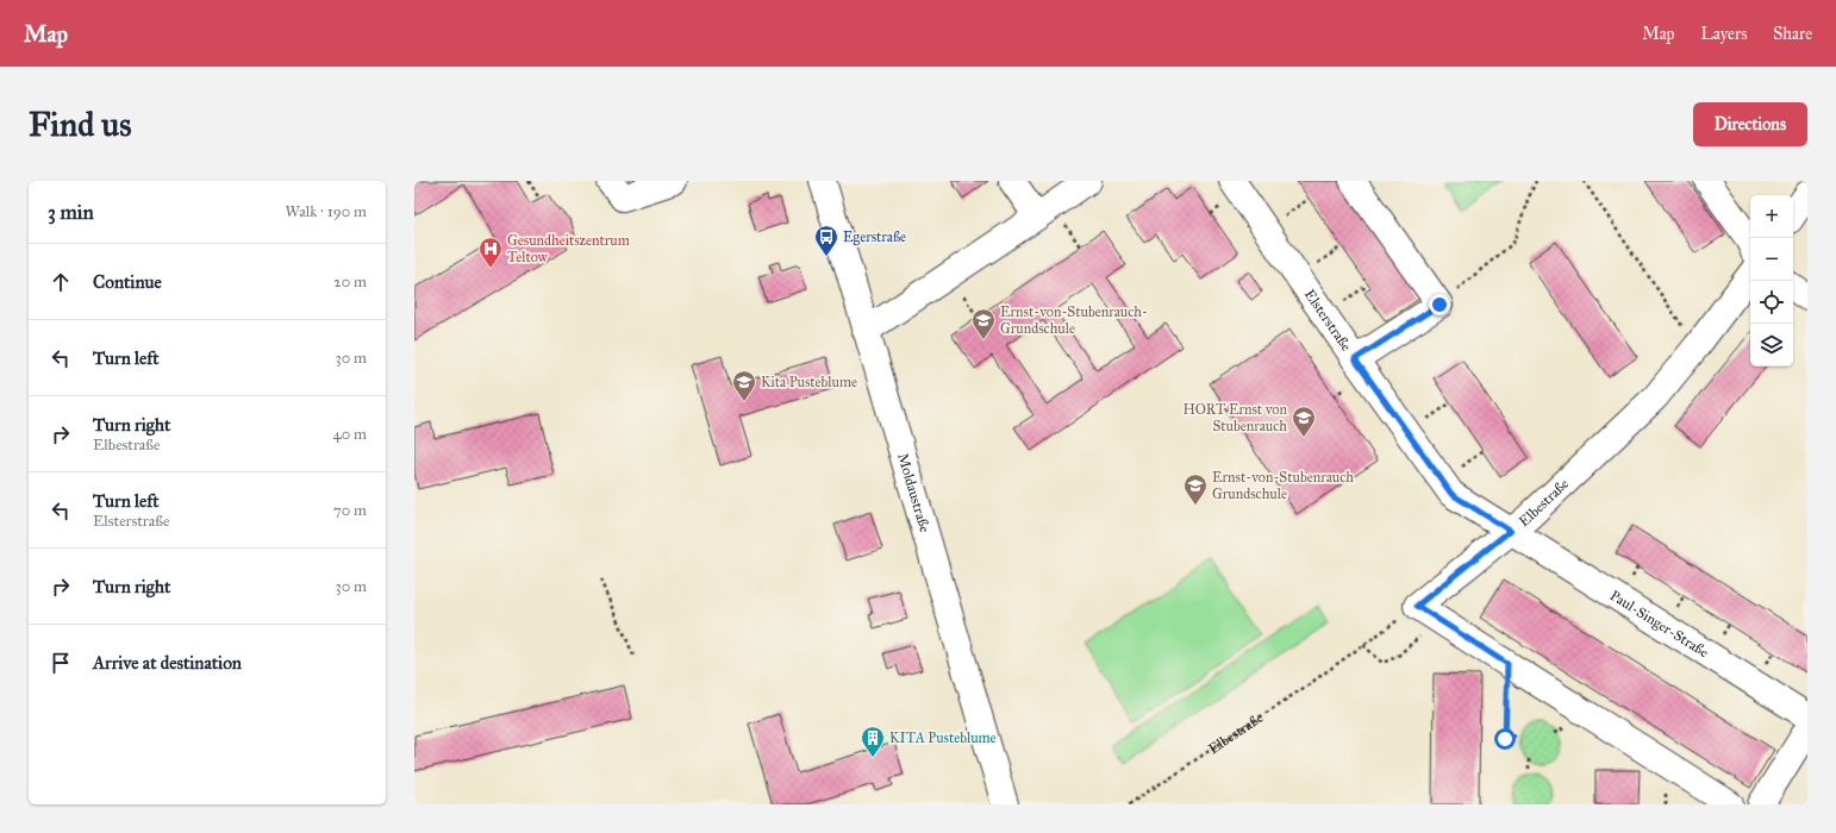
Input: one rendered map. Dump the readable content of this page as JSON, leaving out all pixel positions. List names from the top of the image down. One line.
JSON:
{"streets":{"street":["Elsterstraße","Moldaustraße","Elbestraße","Paul-Singer-Straße"]},"crossings":[["Elsterstraße","Elbestraße"],["Elsterstraße","Paul-Singer-Straße"],["Elbestraße","Paul-Singer-Straße"]],"places":{"bus stop":["Egerstraße"],"hospital":["Gesundheitszentrum Teltow"],"school or university":["Ernst-von-Stubenrauch- Grundschule","Kita Pusteblume","HORT Ernst von Stubenrauch","Ernst-von-Stubenrauch Grundschule"],"building":["KITA Pusteblume"]},"page":{"header":"Map","nav":["Map","Layers","Share"],"buttons":"Directions","title":"Find us","heading":["3 min","Walk · 190 m"],"map_buttons":["+","−"],"list":[["Continue","20 m"],["Turn left","30 m"],["Turn right","Elbestraße","40 m"],["Turn left","Elsterstraße","70 m"],["Turn right","30 m"],"Arrive at destination"]}}
